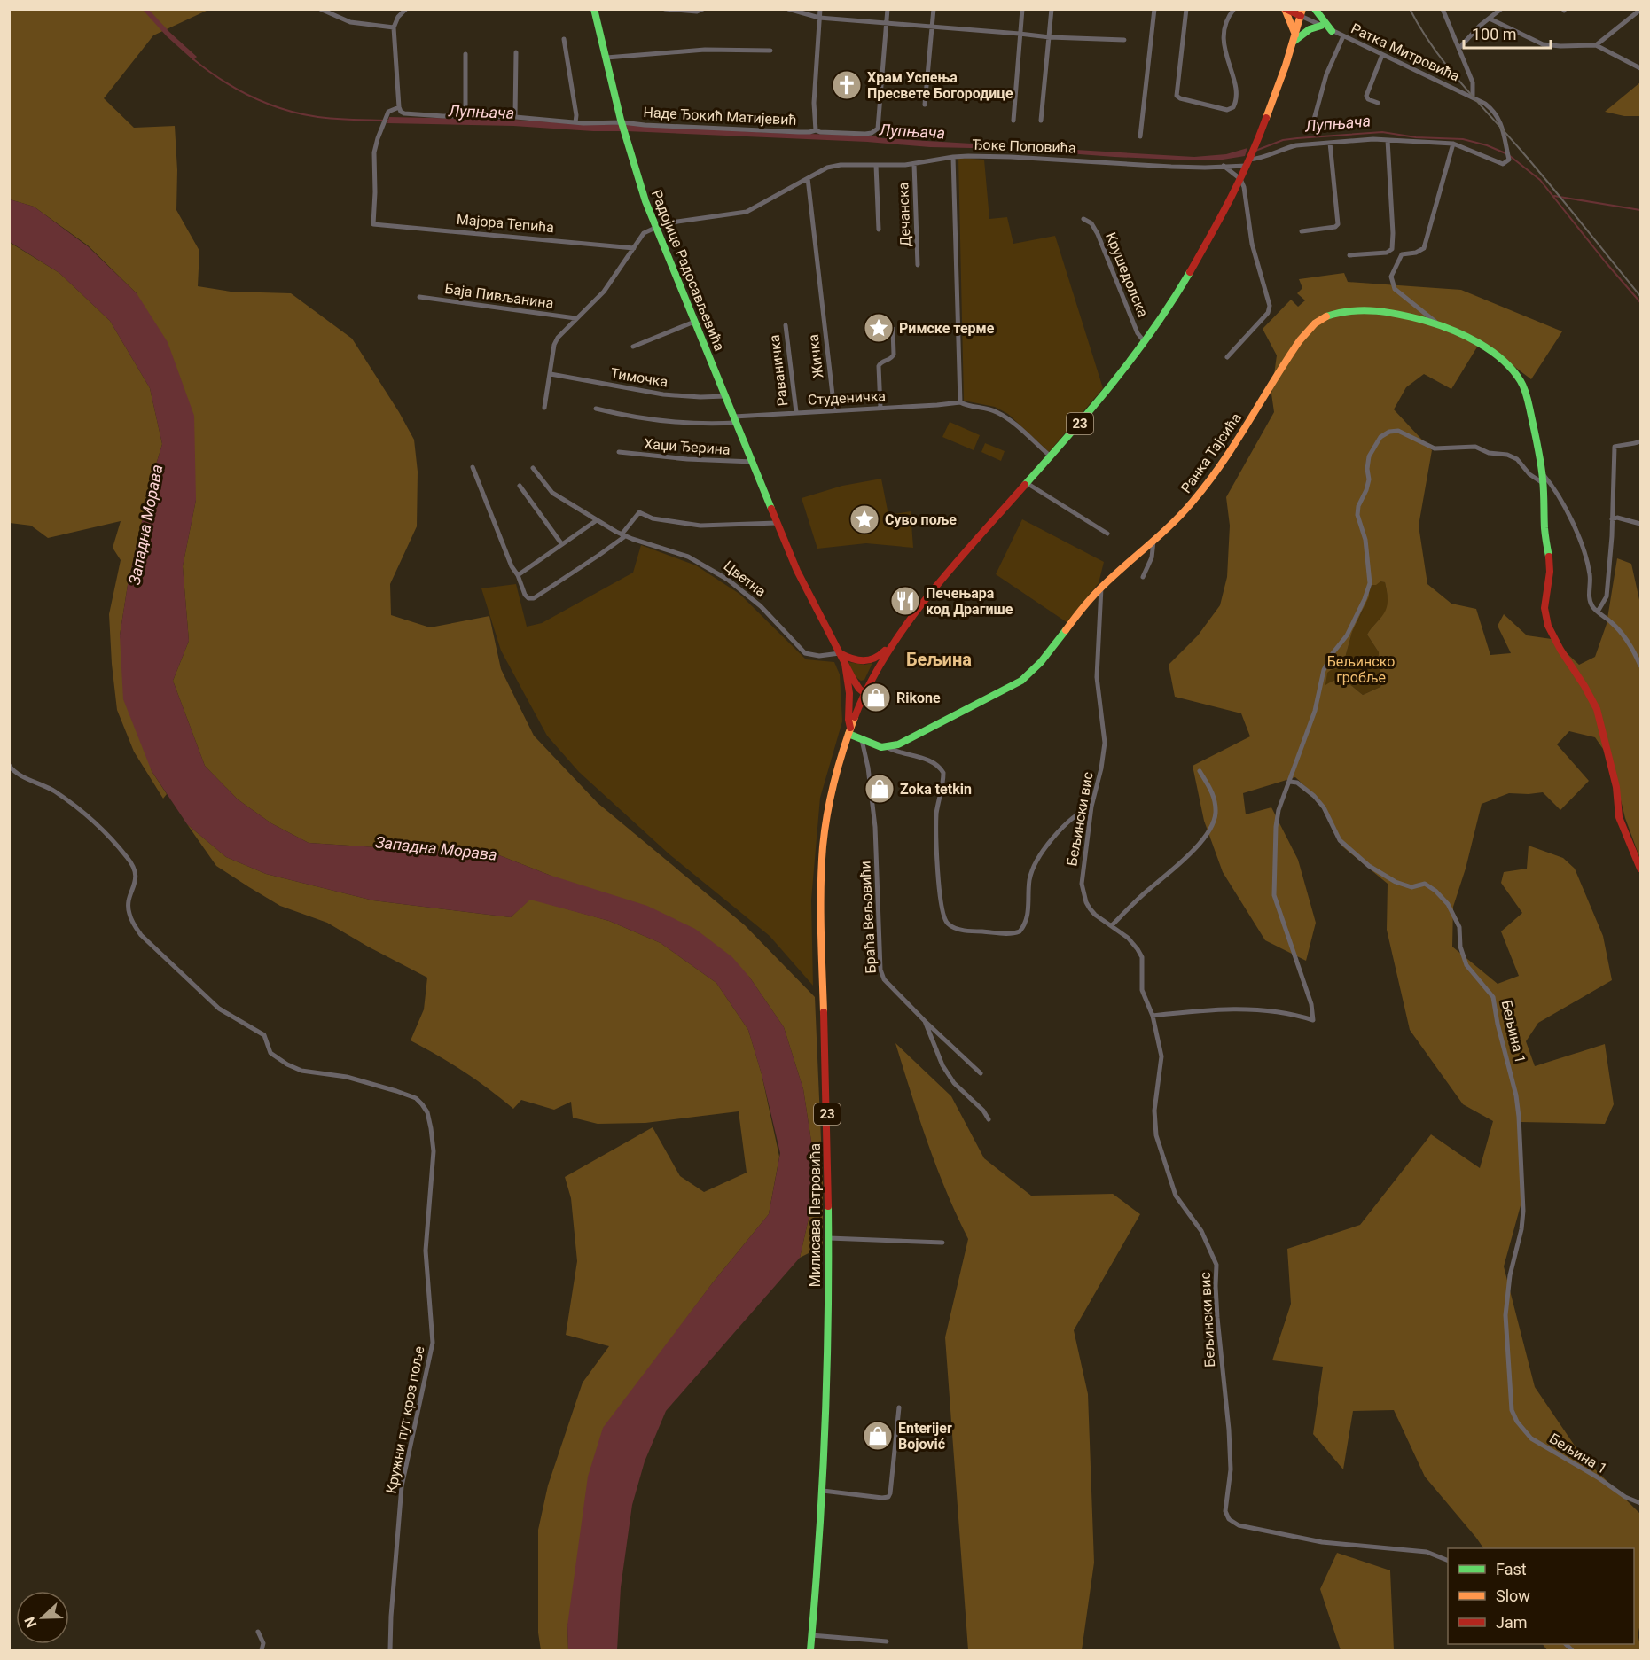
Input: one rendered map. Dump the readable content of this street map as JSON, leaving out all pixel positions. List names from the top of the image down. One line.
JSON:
{"streets":{"main road":["Радојице Радосављевића","23","Ранка Тајсића","Милисава Петровића"],"street":["Ратка Митровића","Наде Ђокић Матијевић","Ђоке Поповића","Дечанска","Мајора Тепића","Крушедолска","Баја Пивљанина","Жичка","Раваничка","Тимочка","Студеничка","Хаџи Ђерина","Цветна","Бељински вис","Браћа Вељовићи","Бељина 1","Кружни пут кроз поље"]},"crossings":[["Ратка Митровића","Ђоке Поповића"],["Ратка Митровића","23"],["Наде Ђокић Матијевић","Мајора Тепића"],["Наде Ђокић Матијевић","Радојице Радосављевића"],["Ђоке Поповића","Дечанска"],["Ђоке Поповића","Радојице Радосављевића"],["Ђоке Поповића","Жичка"],["Ђоке Поповића","23"],["Радојице Радосављевића","Тимочка"],["Радојице Радосављевића","Студеничка"],["Радојице Радосављевића","23"],["Радојице Радосављевића","Хаџи Ђерина"],["Радојице Радосављевића","Цветна"],["Крушедолска","23"],["Жичка","Студеничка"],["Раваничка","Студеничка"],["Студеничка","23"],["23","Милисава Петровића"],["Ранка Тајсића","Бељински вис"]],"districts":["Бељина"],"water":["Лупњача","Западна Морава"],"parks":["Бељинско гробље"],"places":{"church":["Храм Успења Пресвете Богородице"],"place":["Римске терме","Суво поље"],"restaurant":["Печењара код Драгише"],"shop":["Rikone","Zoka tetkin","Enterijer Bojović"]},"legend":["Fast","Slow","Jam"],"scale_bar":"100 m","north":"left"}
